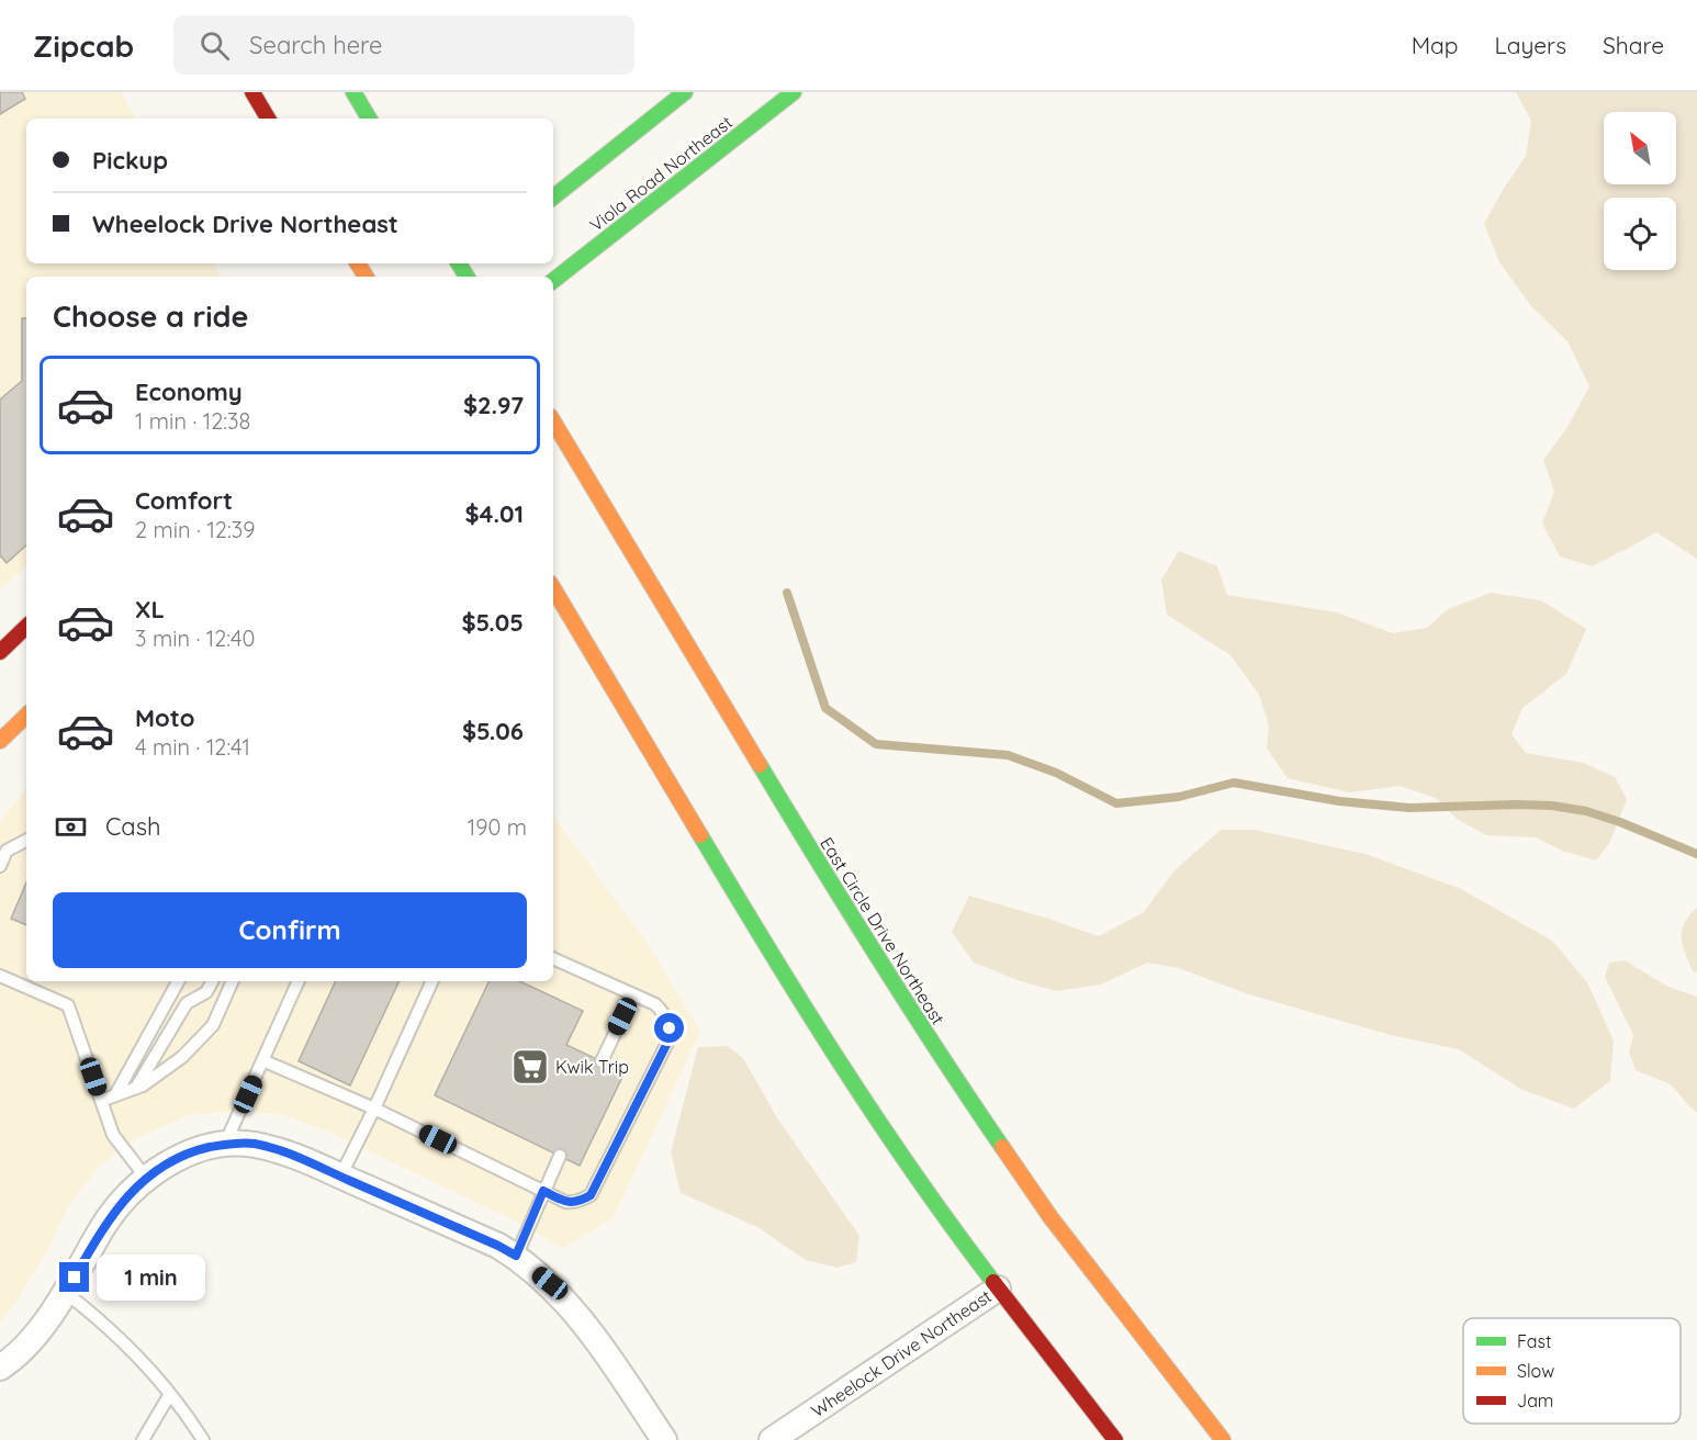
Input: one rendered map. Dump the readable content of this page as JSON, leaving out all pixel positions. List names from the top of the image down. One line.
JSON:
{"streets":{"main road":["Viola Road Northeast","East Circle Drive Northeast"],"street":["Wheelock Drive Northeast"]},"places":{"supermarket":["Kwik Trip"]},"legend":["Fast","Slow","Jam"],"north":"top left","page":{"header":"Zipcab","search":"Search here","nav":["Map","Layers","Share"],"banner":["Pickup","Wheelock Drive Northeast"],"heading":"Choose a ride","list":[{"name":"Economy","note":"1 min · 12:38","value":"$2.97"},{"name":"Comfort","note":"2 min · 12:39","value":"$4.01"},{"name":"XL","note":"3 min · 12:40","value":"$5.05"},{"name":"Moto","note":"4 min · 12:41","value":"$5.06"}],"pay":["Cash","190 m"],"buttons":"Confirm","bubble":"1 min"}}
